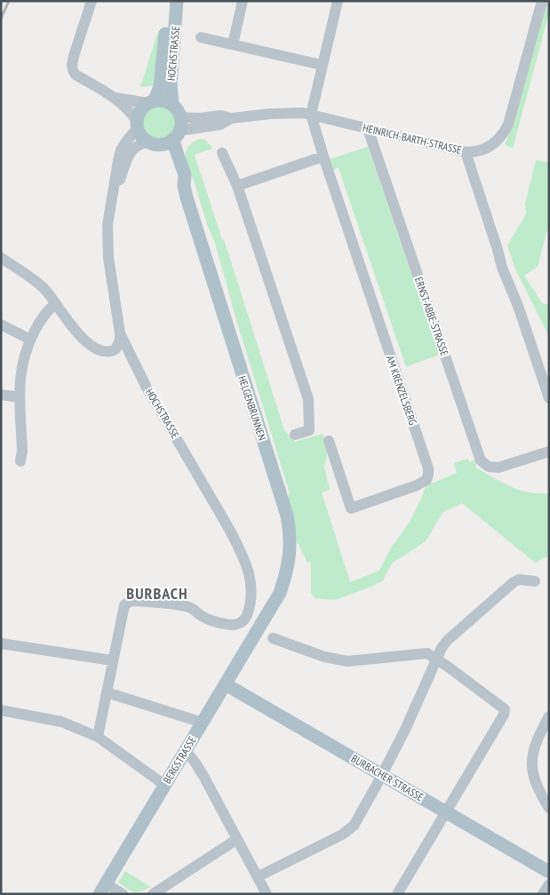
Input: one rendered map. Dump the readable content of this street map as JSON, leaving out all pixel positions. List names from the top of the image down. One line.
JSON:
{"streets":{"main road":["HOCHSTRASSE","HELGENBRUNNEN","BERGSTRASSE","BURBACHER STRASSE"],"street":["HEINRICH-BARTH-STRASSE","ERNST-ABBE-STRASSE","AM KRENZELSBERG"]},"crossings":[["HOCHSTRASSE","HEINRICH-BARTH-STRASSE"],["HOCHSTRASSE","HELGENBRUNNEN"],["HEINRICH-BARTH-STRASSE","ERNST-ABBE-STRASSE"],["HEINRICH-BARTH-STRASSE","AM KRENZELSBERG"],["HEINRICH-BARTH-STRASSE","HELGENBRUNNEN"],["HELGENBRUNNEN","BERGSTRASSE"],["BERGSTRASSE","BURBACHER STRASSE"]],"districts":["BURBACH"]}
